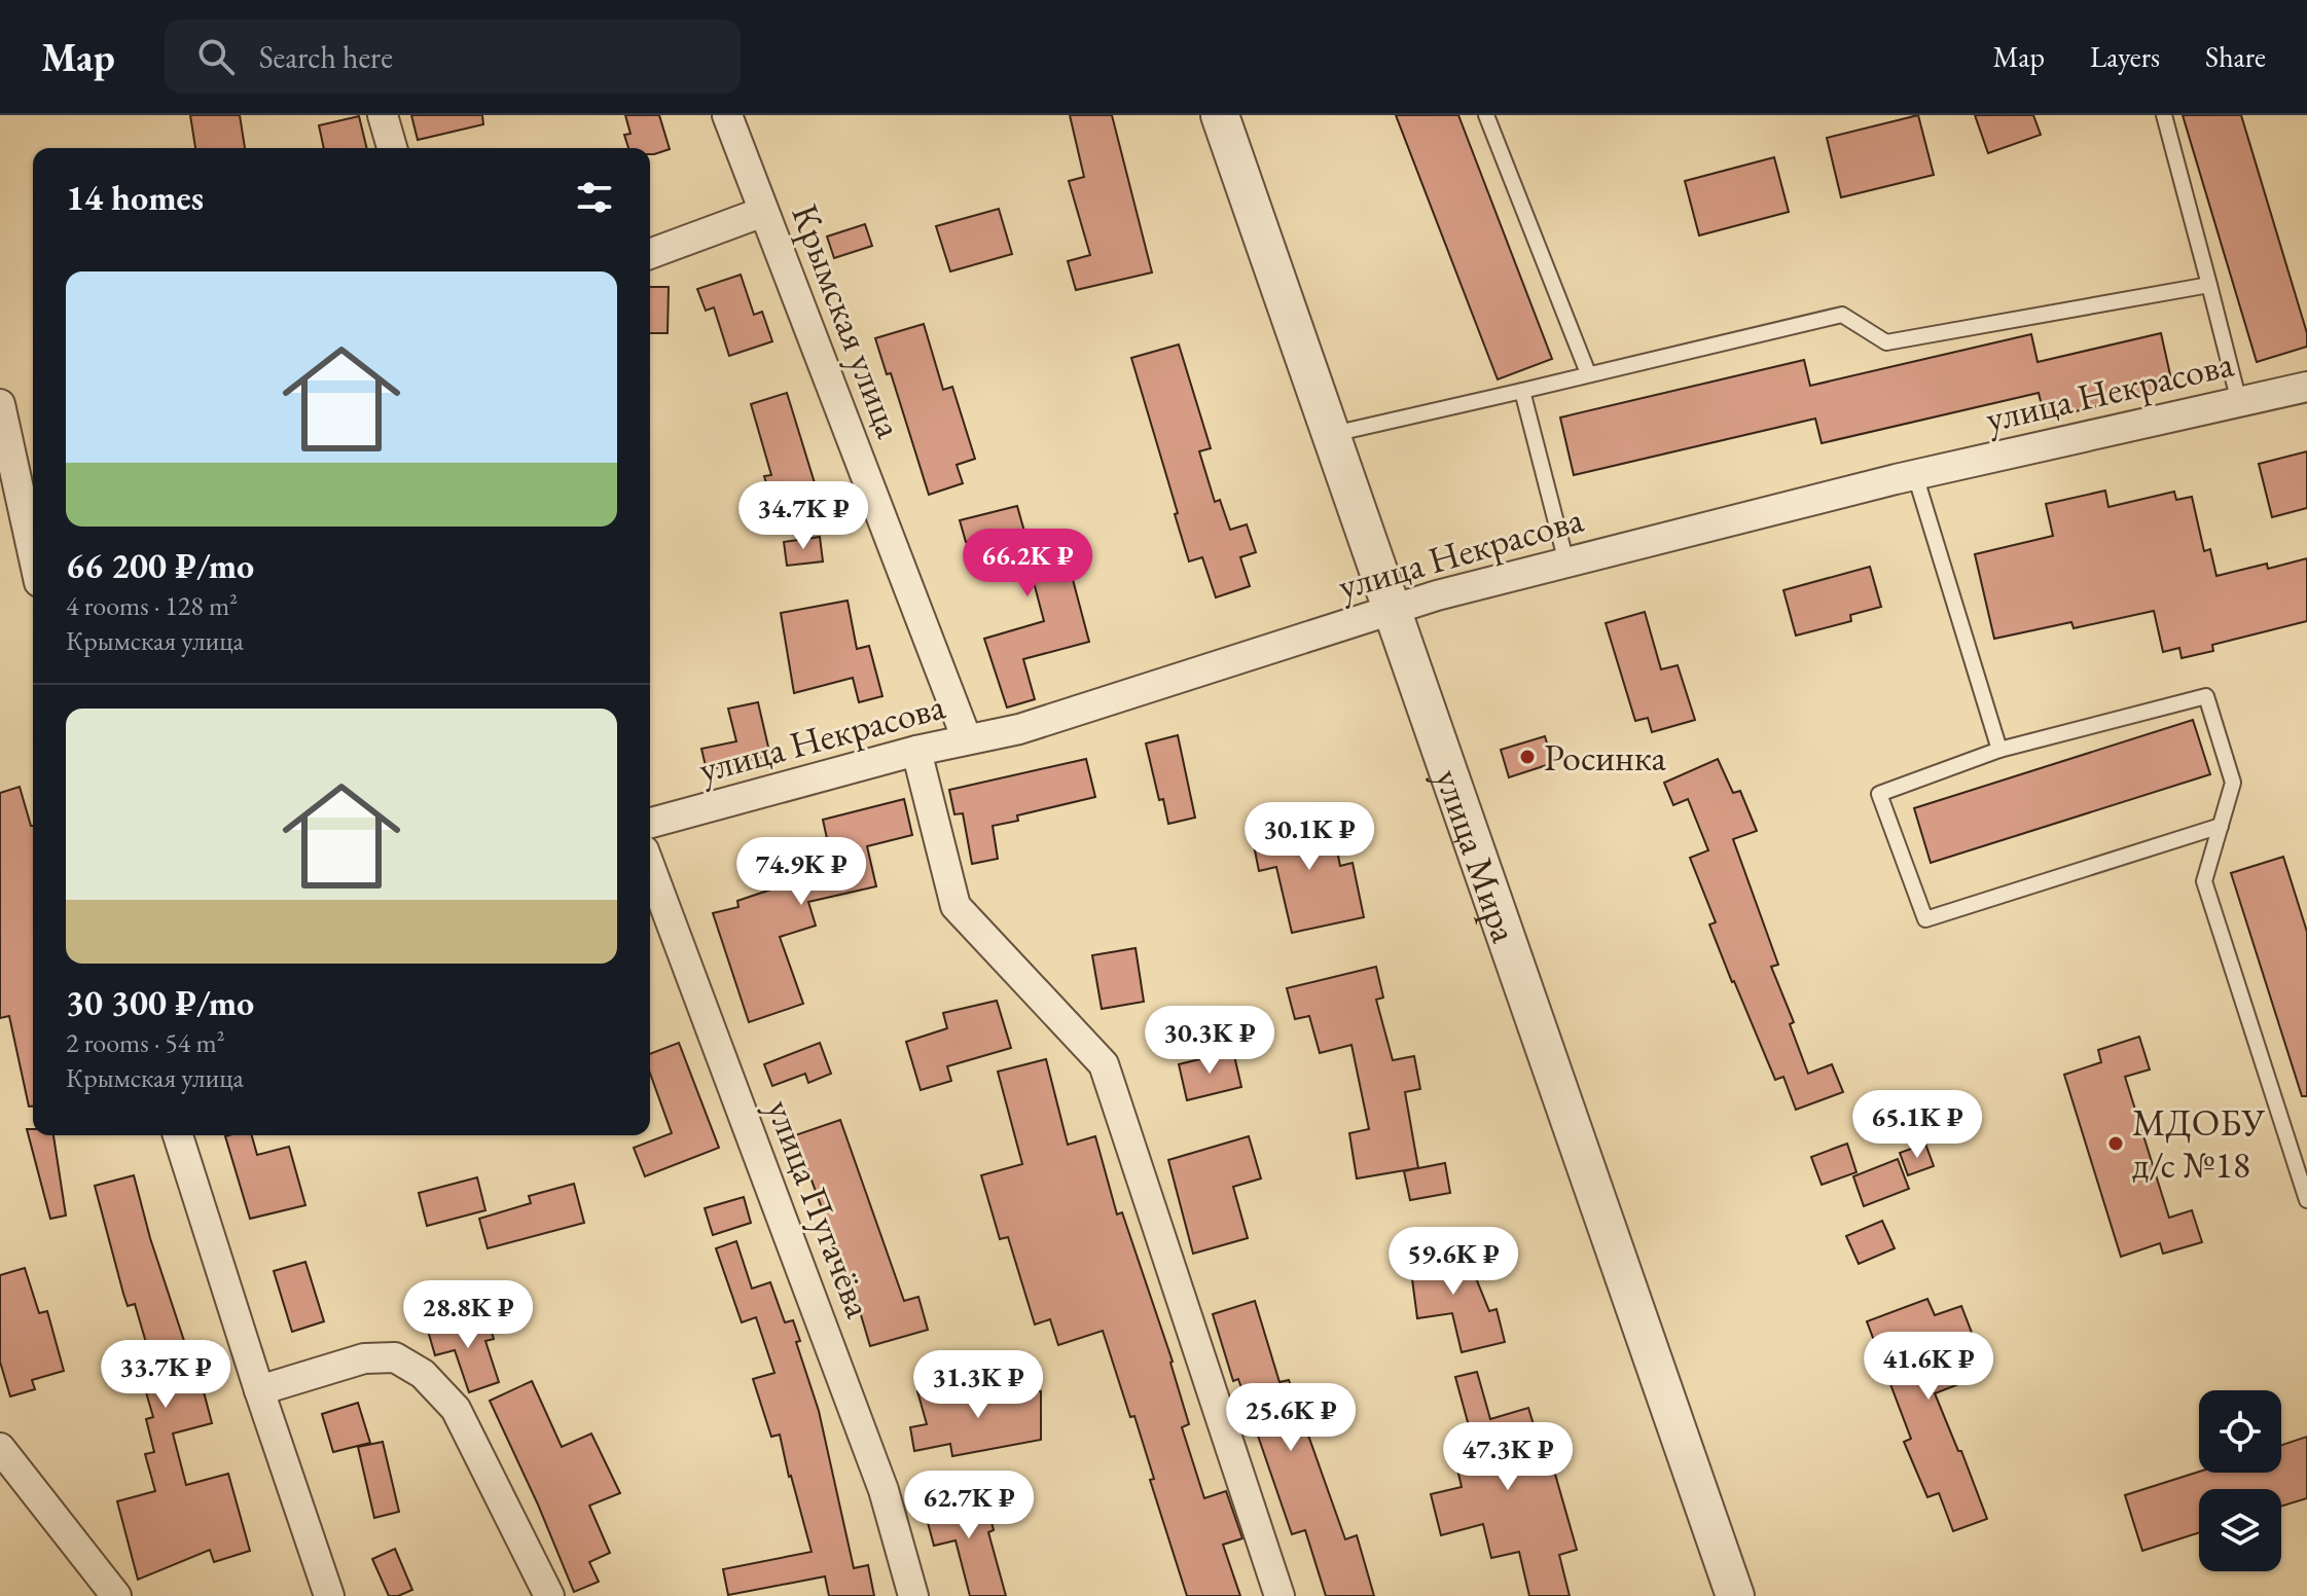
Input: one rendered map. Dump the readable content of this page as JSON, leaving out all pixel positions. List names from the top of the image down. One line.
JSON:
{"streets":{"street":["Крымская улица","улица Некрасова","улица Мира","улица Пугачёва"]},"crossings":[["Крымская улица","улица Некрасова"],["улица Некрасова","улица Мира"]],"places":["Росинка","МДОБУ д/с №18"],"page":{"header":"Map","search":"Search here","nav":["Map","Layers","Share"],"heading":"14 homes","list":[{"name":"66 200 ₽/mo","note":"4 rooms · 128 m² · Крымская улица"},{"name":"30 300 ₽/mo","note":"2 rooms · 54 m² · Крымская улица"}],"price":["34.7K ₽","66.2K ₽","30.1K ₽","74.9K ₽","30.3K ₽","65.1K ₽","59.6K ₽","28.8K ₽","41.6K ₽","33.7K ₽","31.3K ₽","25.6K ₽","47.3K ₽","62.7K ₽"]}}
